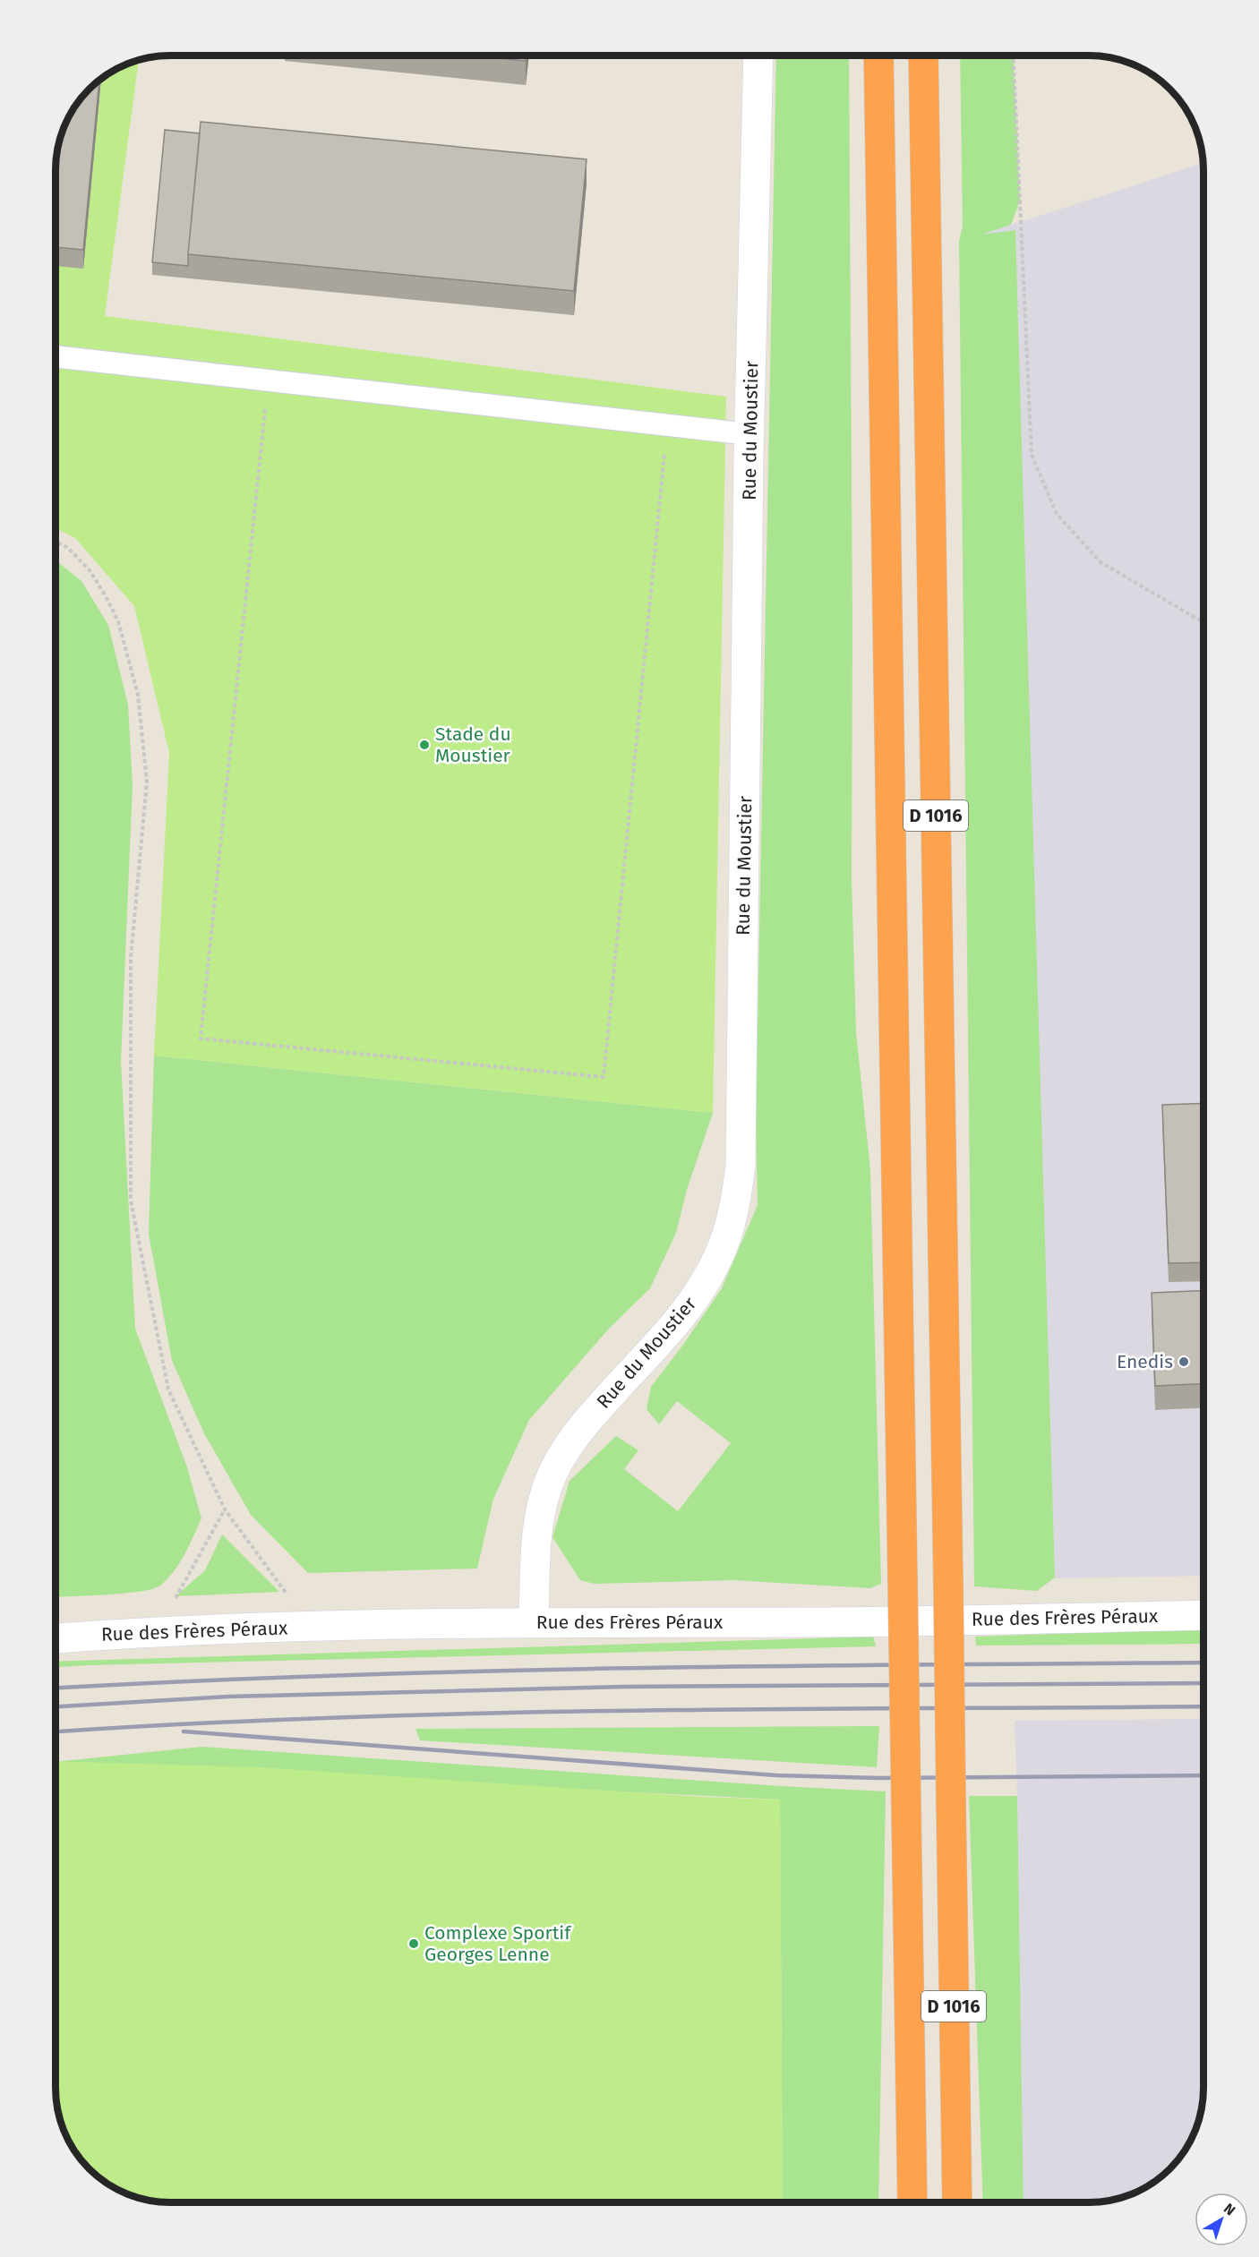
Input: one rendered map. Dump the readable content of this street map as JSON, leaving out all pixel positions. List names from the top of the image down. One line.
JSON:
{"streets":{"highway":["D 1016"],"street":["Rue du Moustier","Rue des Frères Péraux"]},"crossings":[["Rue du Moustier","Rue des Frères Péraux"]],"places":["Stade du Moustier","Enedis","Complexe Sportif Georges Lenne"],"north":"top right"}
